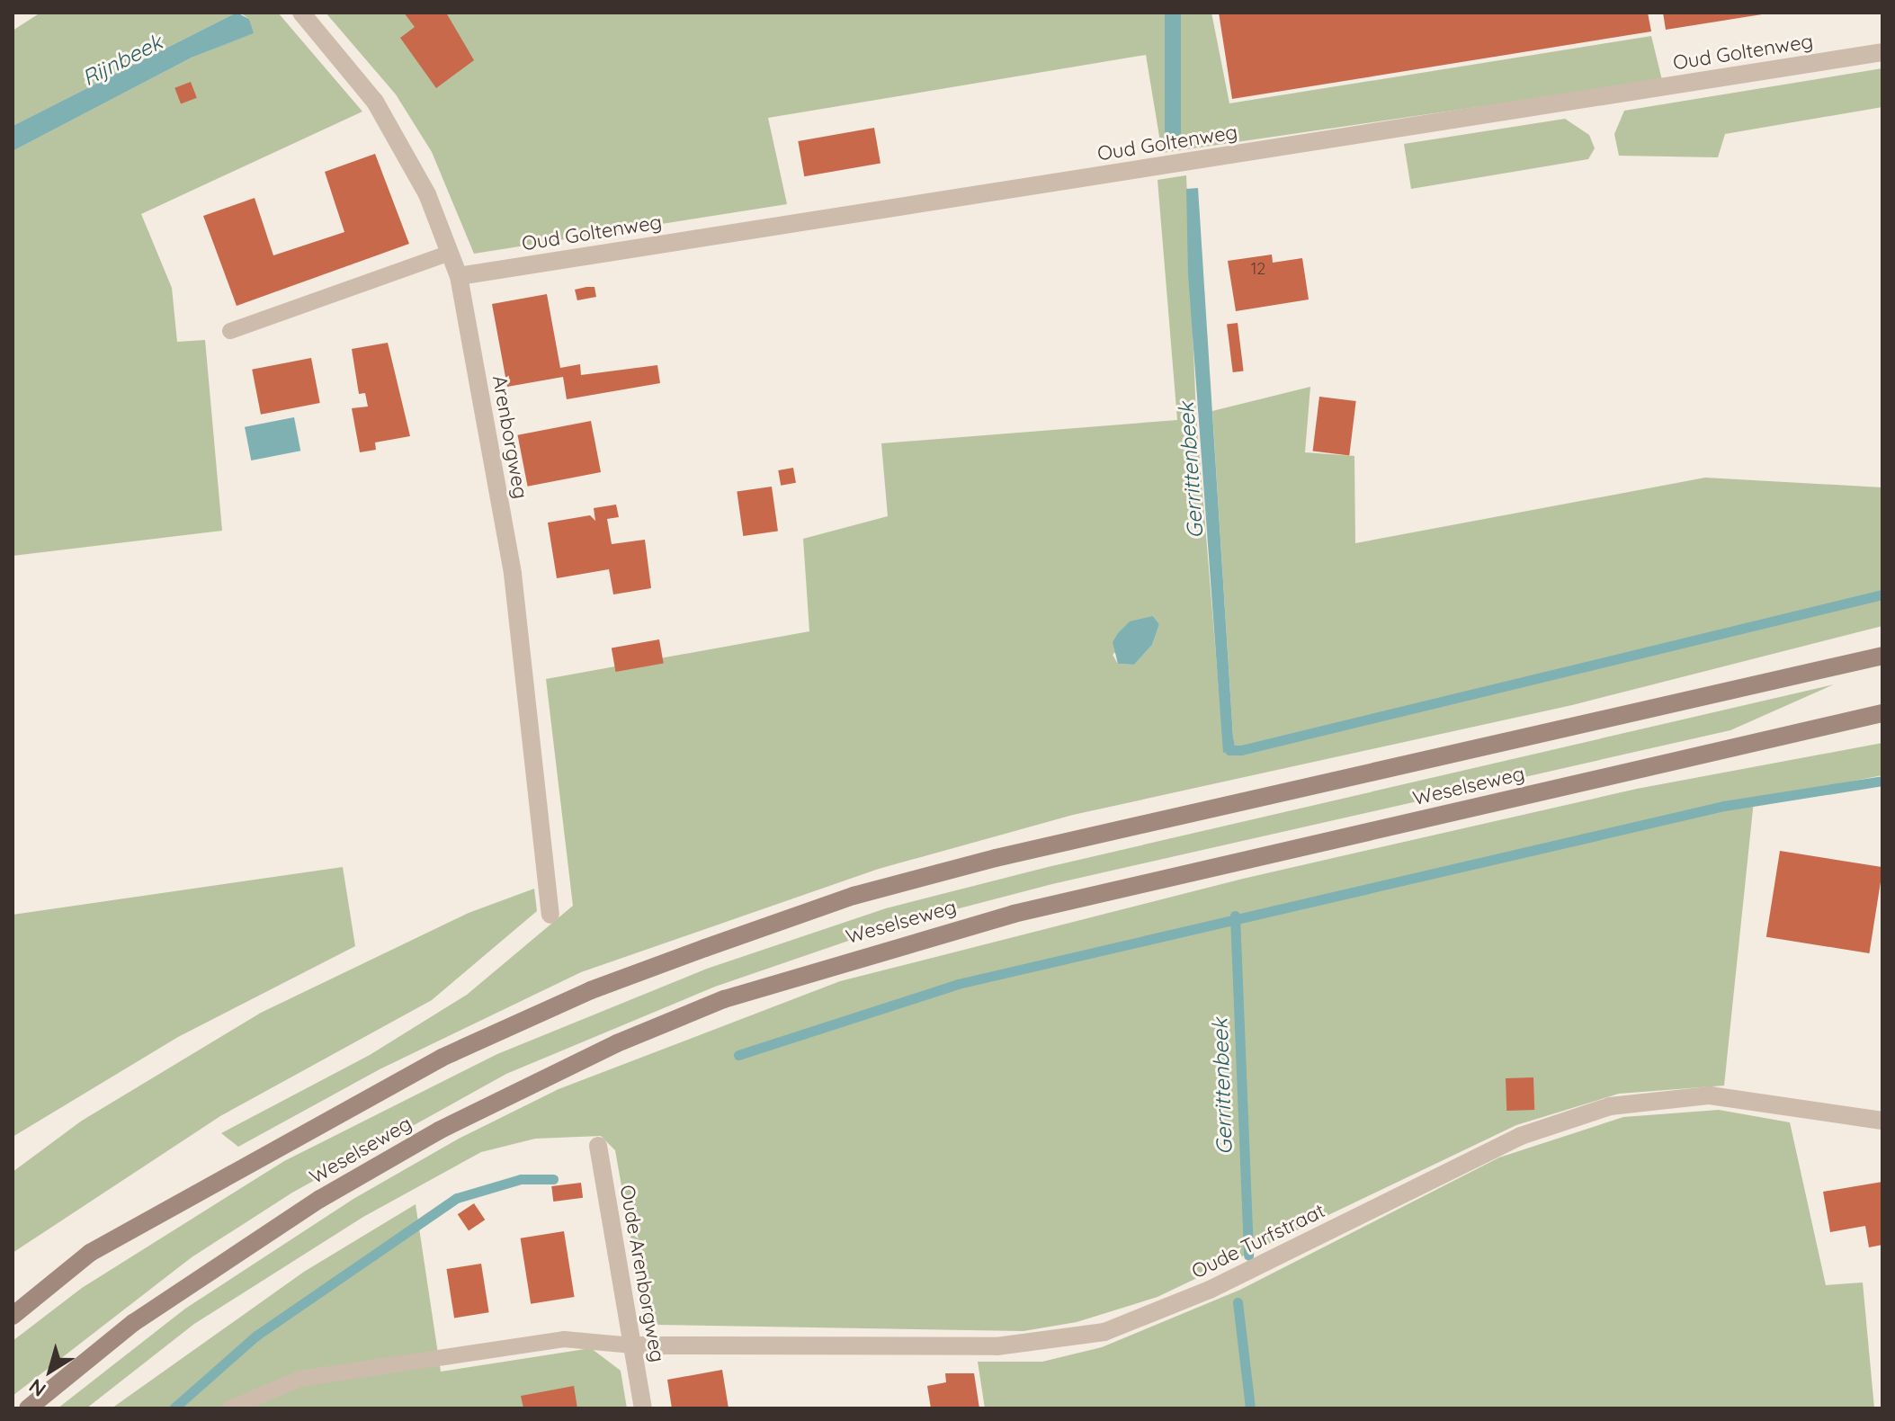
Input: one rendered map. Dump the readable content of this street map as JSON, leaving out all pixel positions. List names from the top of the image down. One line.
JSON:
{"streets":{"main road":["Weselseweg"],"street":["Oud Goltenweg","Arenborgweg","Oude Turfstraat","Oude Arenborgweg"]},"crossings":[["Oud Goltenweg","Arenborgweg"],["Oude Turfstraat","Oude Arenborgweg"]],"water":["Rijnbeek","Gerrittenbeek"],"house_numbers":["12"],"north":"bottom left"}
